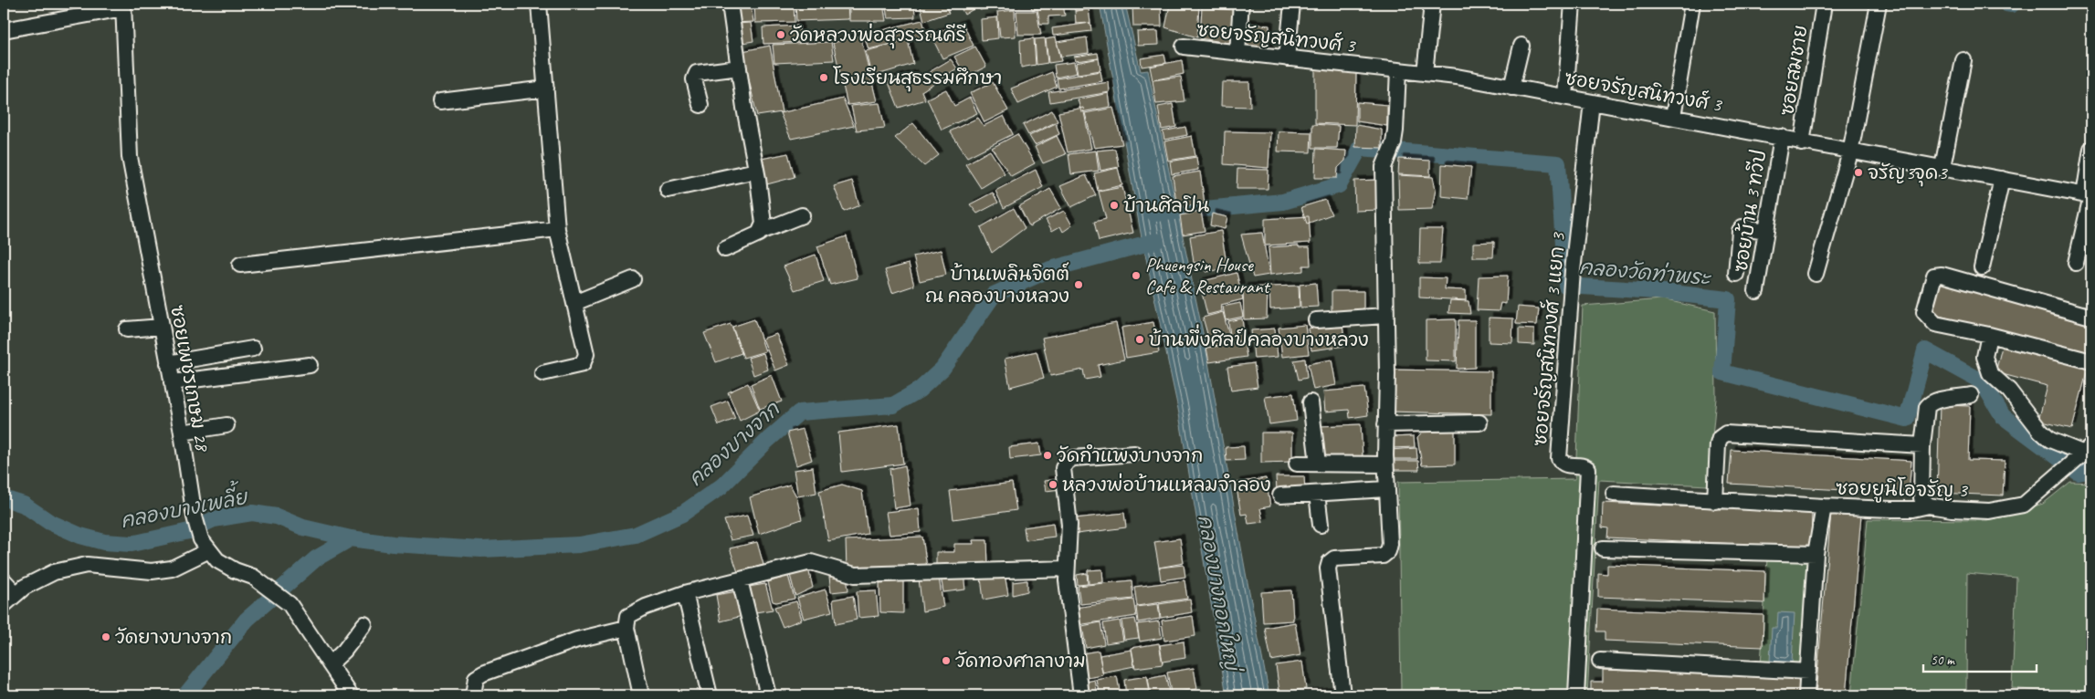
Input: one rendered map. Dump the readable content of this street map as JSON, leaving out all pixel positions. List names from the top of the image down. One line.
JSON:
{"streets":{"street":["ซอยจรัญสนิทวงศ์ 3","ซอยสมชาย","ซอยบ้าน 3 ทวีป","ซอยจรัญสนิทวงศ์ 3 แยก 3","ซอยเพชรเกษม 28","ซอยยูนิโอจรัญ 3"]},"crossings":[["ซอยจรัญสนิทวงศ์ 3","ซอยสมชาย"],["ซอยจรัญสนิทวงศ์ 3","ซอยบ้าน 3 ทวีป"],["ซอยจรัญสนิทวงศ์ 3","ซอยจรัญสนิทวงศ์ 3 แยก 3"]],"water":["คลองวัดท่าพระ","คลองบางจาก","คลองบางเพลี้ย","คลองบางกอกใหญ่"],"places":["วัดหลวงพ่อสุวรรณคีรี","โรงเรียนสุธรรมศึกษา","จรัญ3จุด3","บ้านศิลปิน","Phuengsin House Cafe & Restaurant","บ้านเพลินจิตต์ ณ คลองบางหลวง","บ้านพึ่งศิลป์คลองบางหลวง","วัดกำแพงบางจาก","หลวงพ่อบ้านแหลมจำลอง","วัดยางบางจาก","วัดทองศาลางาม"],"scale_bar":"50 m"}
